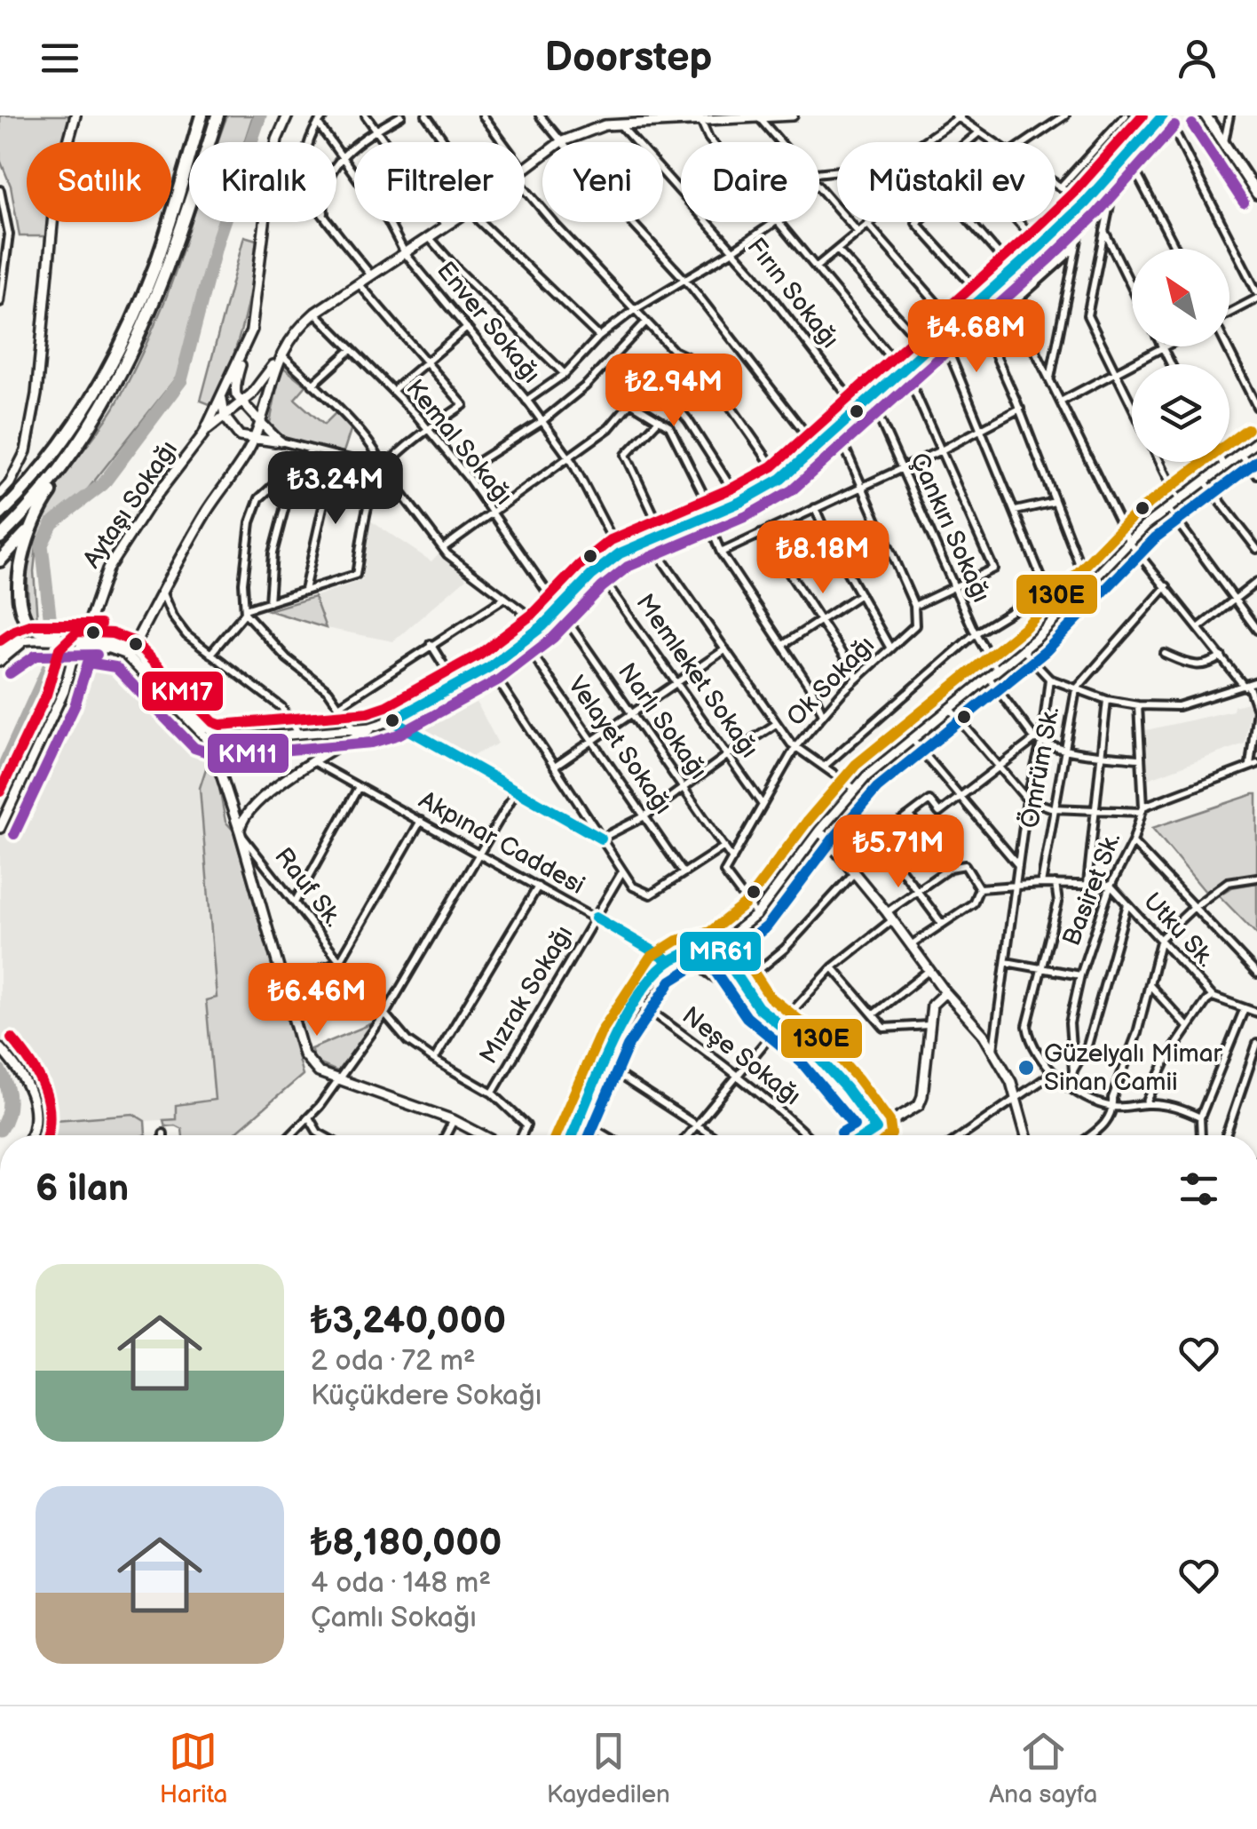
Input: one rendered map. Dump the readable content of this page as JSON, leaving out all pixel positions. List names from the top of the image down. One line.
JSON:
{"streets":{"street":["Fırın Sokağı","Enver Sokağı","Kemal Sokağı","Aytaşı Sokağı","Çankırı Sokağı","Memleket Sokağı","Ok Sokağı","Narlı Sokağı","Velayet Sokağı","Ömrüm Sk.","Akpınar Caddesi","Rauf Sk.","Basiret Sk.","Utku Sk.","Mızrak Sokağı","Neşe Sokağı"]},"crossings":[["Kemal Sokağı","Narlı Sokağı"],["Memleket Sokağı","Ok Sokağı"],["Ok Sokağı","Narlı Sokağı"],["Ömrüm Sk.","Utku Sk."],["Akpınar Caddesi","Mızrak Sokağı"],["Rauf Sk.","Mızrak Sokağı"],["Basiret Sk.","Utku Sk."]],"places":["Güzelyalı Mimar Sinan Camii"],"lines":["transit line MR61","transit line KM17","transit line KM11","transit line 130E"],"north":"top left","page":{"header":"Doorstep","chip":["Satılık","Kiralık","Filtreler","Yeni","Daire","Müstakil ev"],"price":["₺4.68M","₺2.94M","₺3.24M","₺8.18M","₺5.71M","₺6.46M"],"heading":"6 ilan","list":[{"name":"₺3,240,000","note":"2 oda · 72 m² · Küçükdere Sokağı"},{"name":"₺8,180,000","note":"4 oda · 148 m² · Çamlı Sokağı"}],"tabs":["Harita","Kaydedilen","Ana sayfa"]}}
